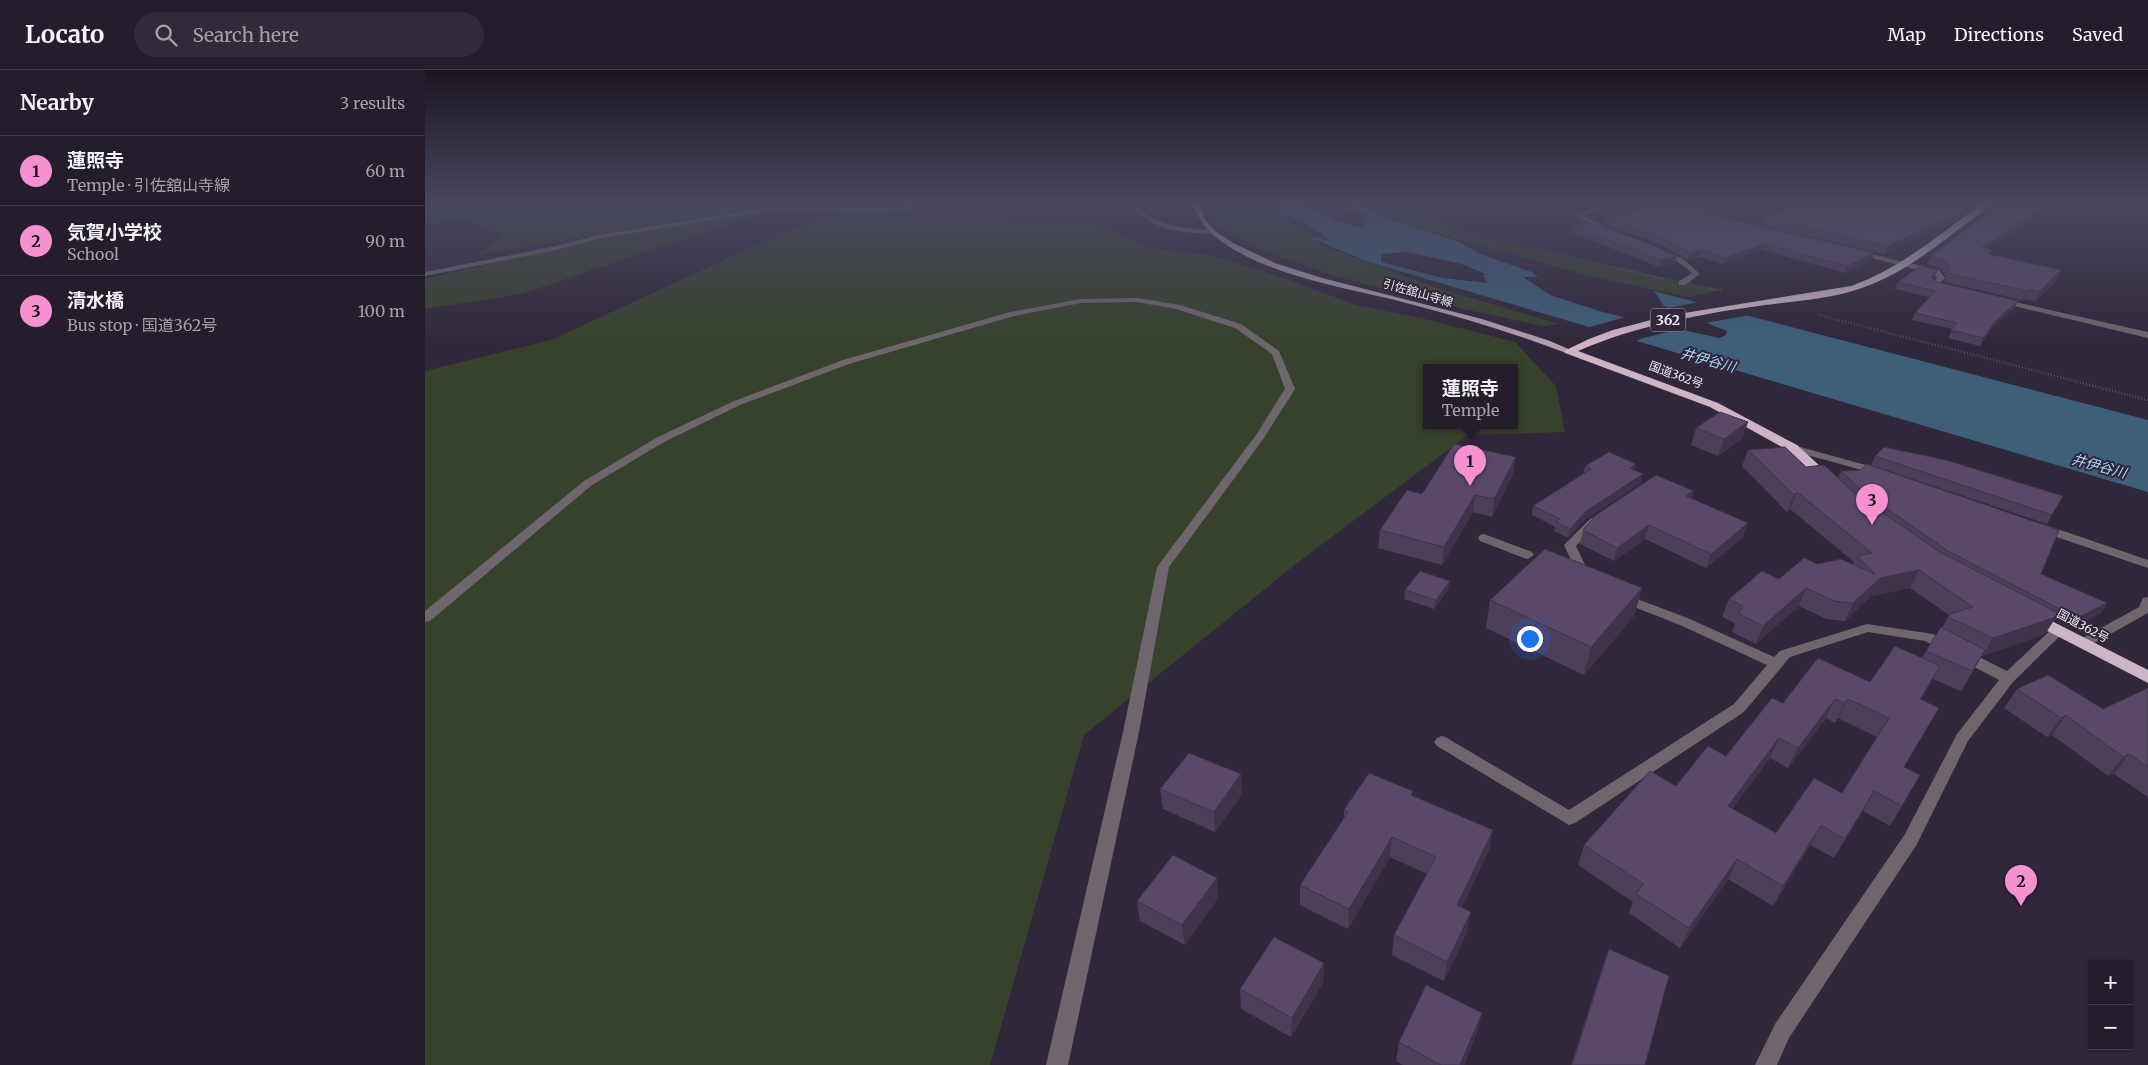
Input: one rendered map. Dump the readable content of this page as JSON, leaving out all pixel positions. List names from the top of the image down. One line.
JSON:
{"streets":{"highway":["362","国道362号"],"main road":["引佐舘山寺線"]},"crossings":[["引佐舘山寺線","362"],["引佐舘山寺線","国道362号"],["362","国道362号"]],"water":["井伊谷川"],"page":{"header":"Locato","search":"Search here","nav":["Map","Directions","Saved"],"heading":["Nearby","3 results"],"list":[{"mark":"1","name":"蓮照寺","note":"Temple · 引佐舘山寺線","value":"60 m"},{"mark":"2","name":"気賀小学校","note":"School","value":"90 m"},{"mark":"3","name":"清水橋","note":"Bus stop · 国道362号","value":"100 m"}],"popup":["蓮照寺","Temple"],"pins":["1","3","2"],"map_buttons":["+","−"]}}
